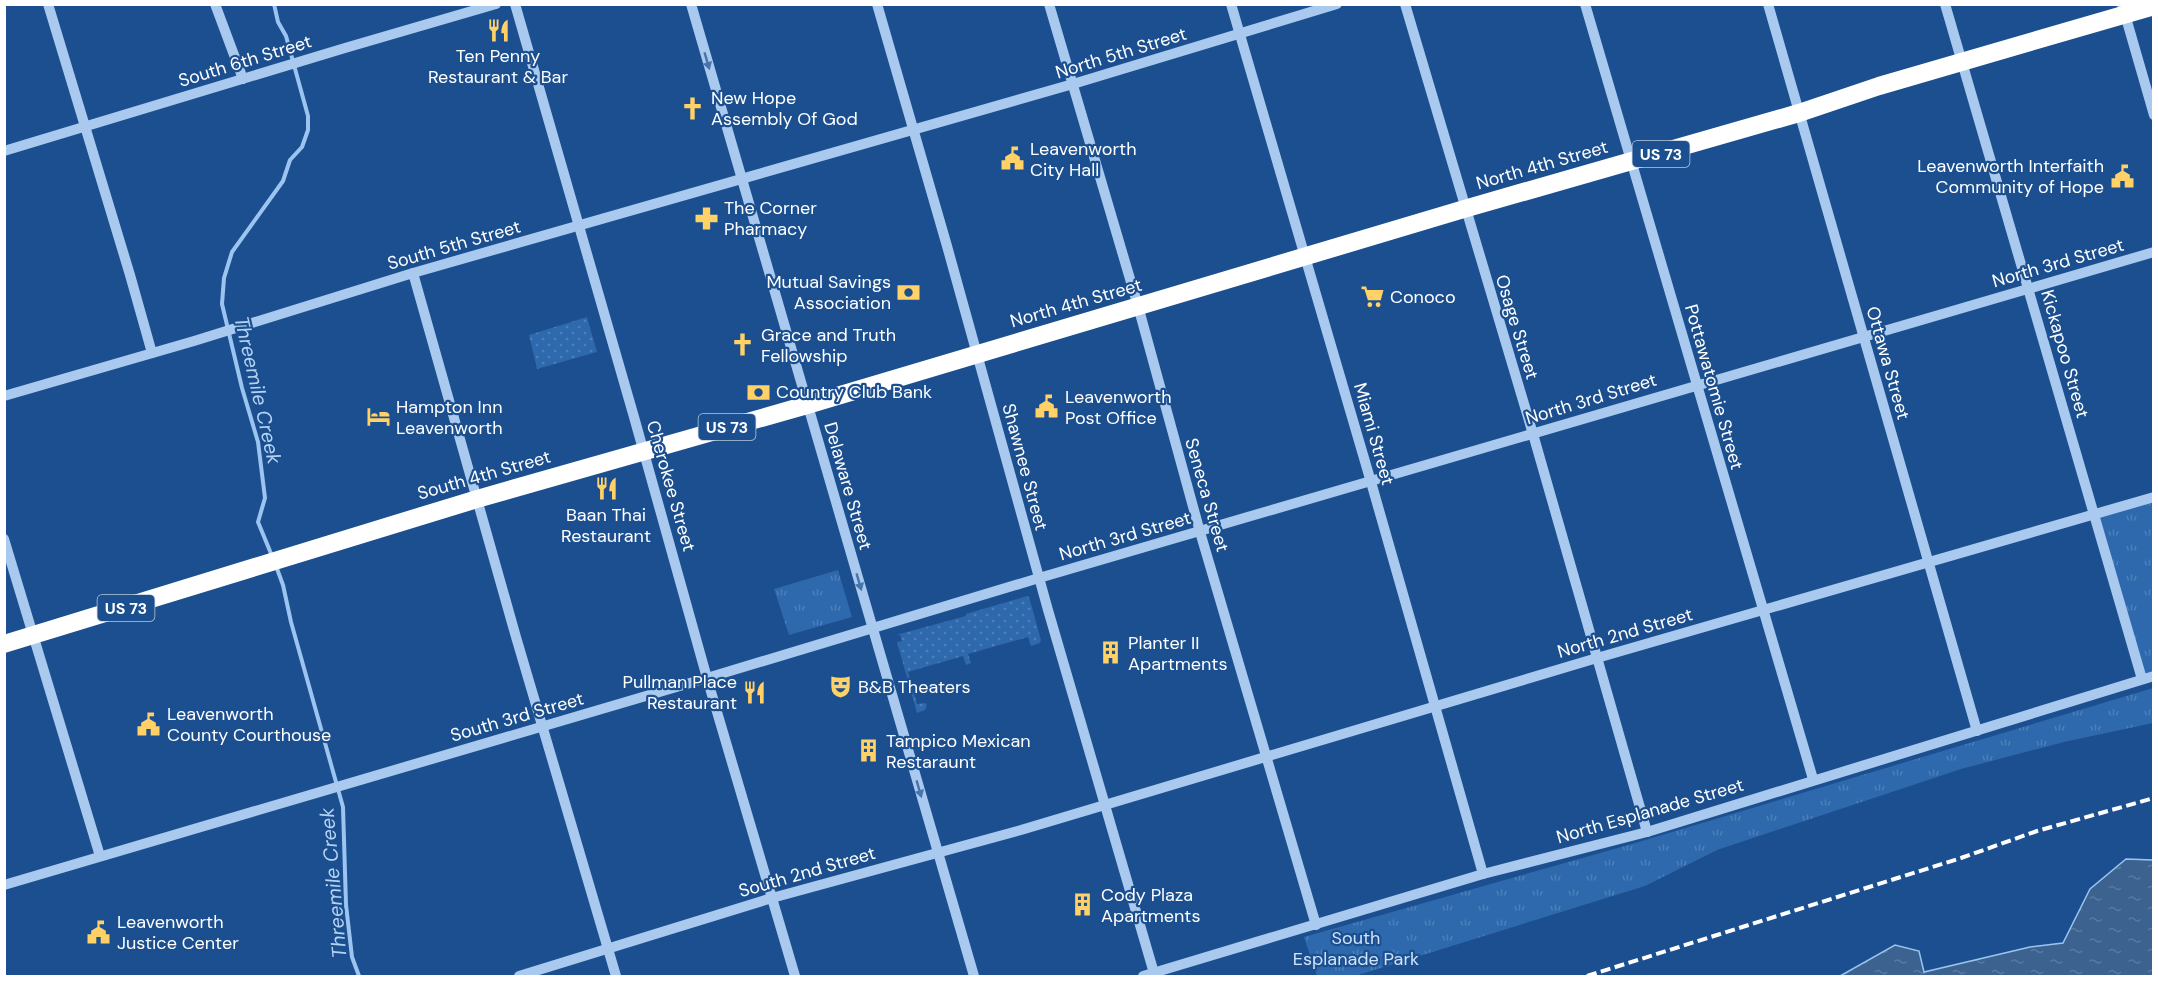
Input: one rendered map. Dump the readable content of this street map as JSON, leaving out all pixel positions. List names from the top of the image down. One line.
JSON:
{"streets":{"highway":["US 73","North 4th Street","South 4th Street"],"street":["North 5th Street","South 6th Street","South 5th Street","North 3rd Street","Osage Street","Kickapoo Street","Ottawa Street","Pottawatomie Street","Miami Street","Shawnee Street","Cherokee Street","Delaware Street","Seneca Street","North 2nd Street","South 3rd Street","North Esplanade Street","South 2nd Street"]},"crossings":[["North 5th Street","South 5th Street"],["North 5th Street","Miami Street"],["North 5th Street","Shawnee Street"],["North 5th Street","Seneca Street"],["North 4th Street","Osage Street"],["North 4th Street","Kickapoo Street"],["North 4th Street","Ottawa Street"],["North 4th Street","Pottawatomie Street"],["North 4th Street","Miami Street"],["North 4th Street","Shawnee Street"],["North 4th Street","South 4th Street"],["North 4th Street","Seneca Street"],["South 5th Street","Shawnee Street"],["South 5th Street","Cherokee Street"],["South 5th Street","Delaware Street"],["North 3rd Street","Osage Street"],["North 3rd Street","Kickapoo Street"],["North 3rd Street","Ottawa Street"],["North 3rd Street","Pottawatomie Street"],["North 3rd Street","Miami Street"],["North 3rd Street","Shawnee Street"],["North 3rd Street","Seneca Street"],["North 3rd Street","South 3rd Street"],["Osage Street","North 2nd Street"],["Osage Street","North Esplanade Street"],["Kickapoo Street","North 2nd Street"],["Kickapoo Street","North Esplanade Street"],["Ottawa Street","North 2nd Street"],["Ottawa Street","North Esplanade Street"],["Pottawatomie Street","North 2nd Street"],["Pottawatomie Street","North Esplanade Street"],["Miami Street","North 2nd Street"],["Miami Street","North Esplanade Street"],["Shawnee Street","South 4th Street"],["Shawnee Street","North 2nd Street"],["Shawnee Street","South 3rd Street"],["Shawnee Street","North Esplanade Street"],["Shawnee Street","South 2nd Street"],["South 4th Street","Cherokee Street"],["South 4th Street","Delaware Street"],["Cherokee Street","South 3rd Street"],["Cherokee Street","South 2nd Street"],["Delaware Street","South 3rd Street"],["Delaware Street","South 2nd Street"],["Seneca Street","North 2nd Street"],["Seneca Street","North Esplanade Street"],["North 2nd Street","South 2nd Street"]],"one_way":["Delaware Street"],"water":["Threemile Creek"],"parks":["South Esplanade Park"],"places":{"restaurant":["Ten Penny Restaurant & Bar","Baan Thai Restaurant","Pullman Place Restaurant"],"church":["New Hope Assembly Of God","Grace and Truth Fellowship"],"public building":["Leavenworth City Hall","Leavenworth Interfaith Community of Hope","Leavenworth Post Office","Leavenworth County Courthouse","Leavenworth Justice Center"],"pharmacy":["The Corner Pharmacy"],"bank":["Mutual Savings Association","Country Club Bank"],"supermarket":["Conoco"],"hotel":["Hampton Inn Leavenworth"],"building":["Planter II Apartments","Tampico Mexican Restaraunt","Cody Plaza Apartments"],"theatre":["B&B Theaters"]}}
